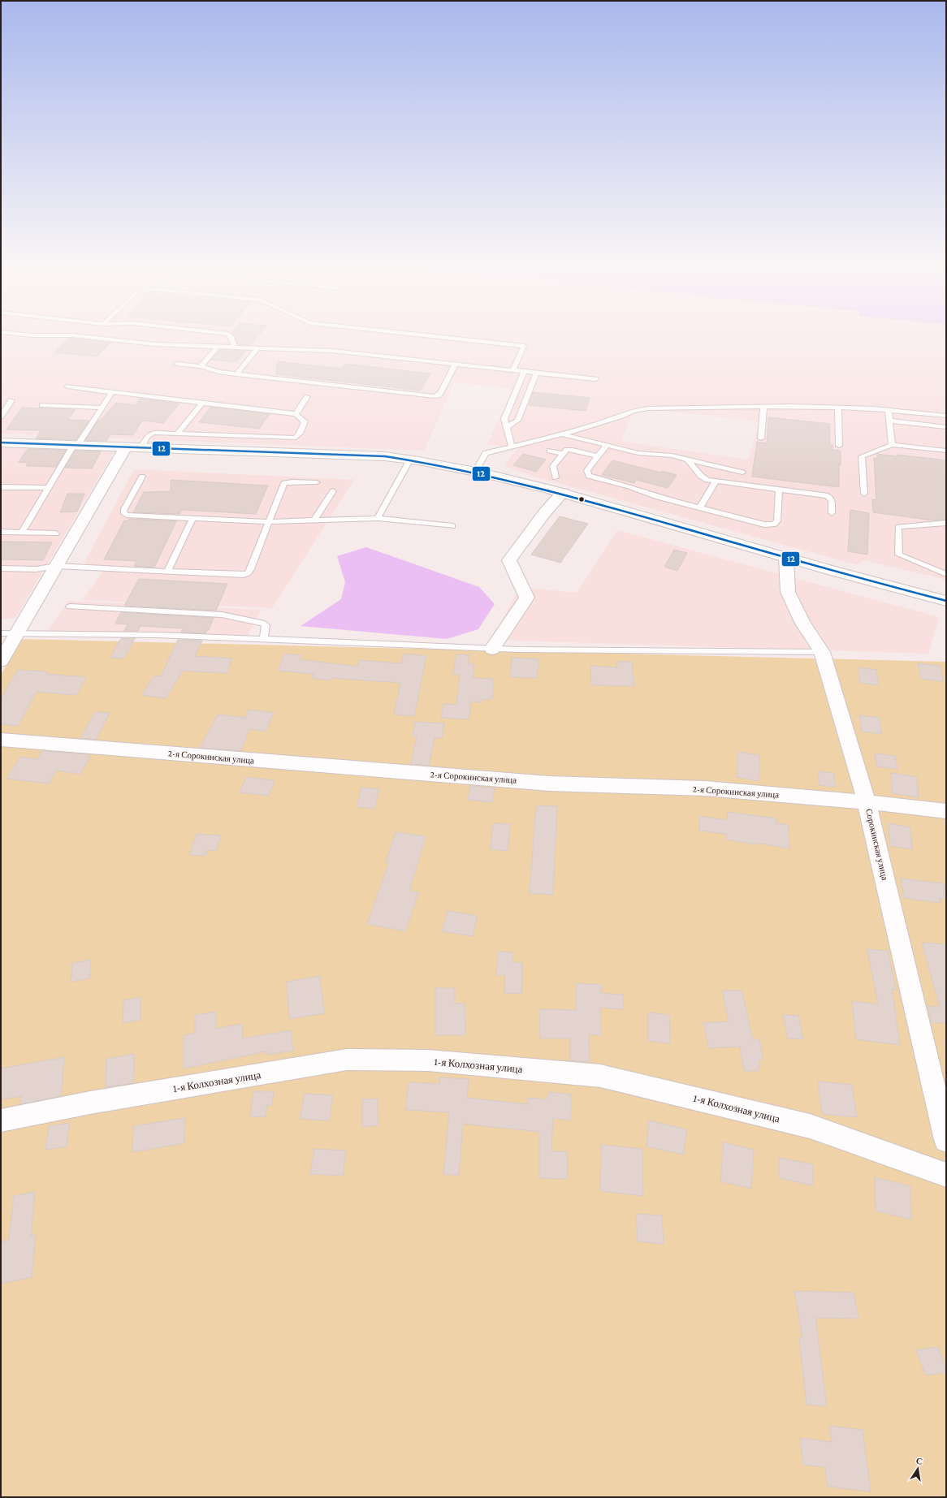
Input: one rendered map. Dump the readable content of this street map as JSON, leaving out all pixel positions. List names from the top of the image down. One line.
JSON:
{"streets":{"street":["2-я Сорокинская улица","Сорокинская улица","1-я Колхозная улица"]},"crossings":[["2-я Сорокинская улица","Сорокинская улица"]],"lines":["transit line 12"],"north":"top"}
